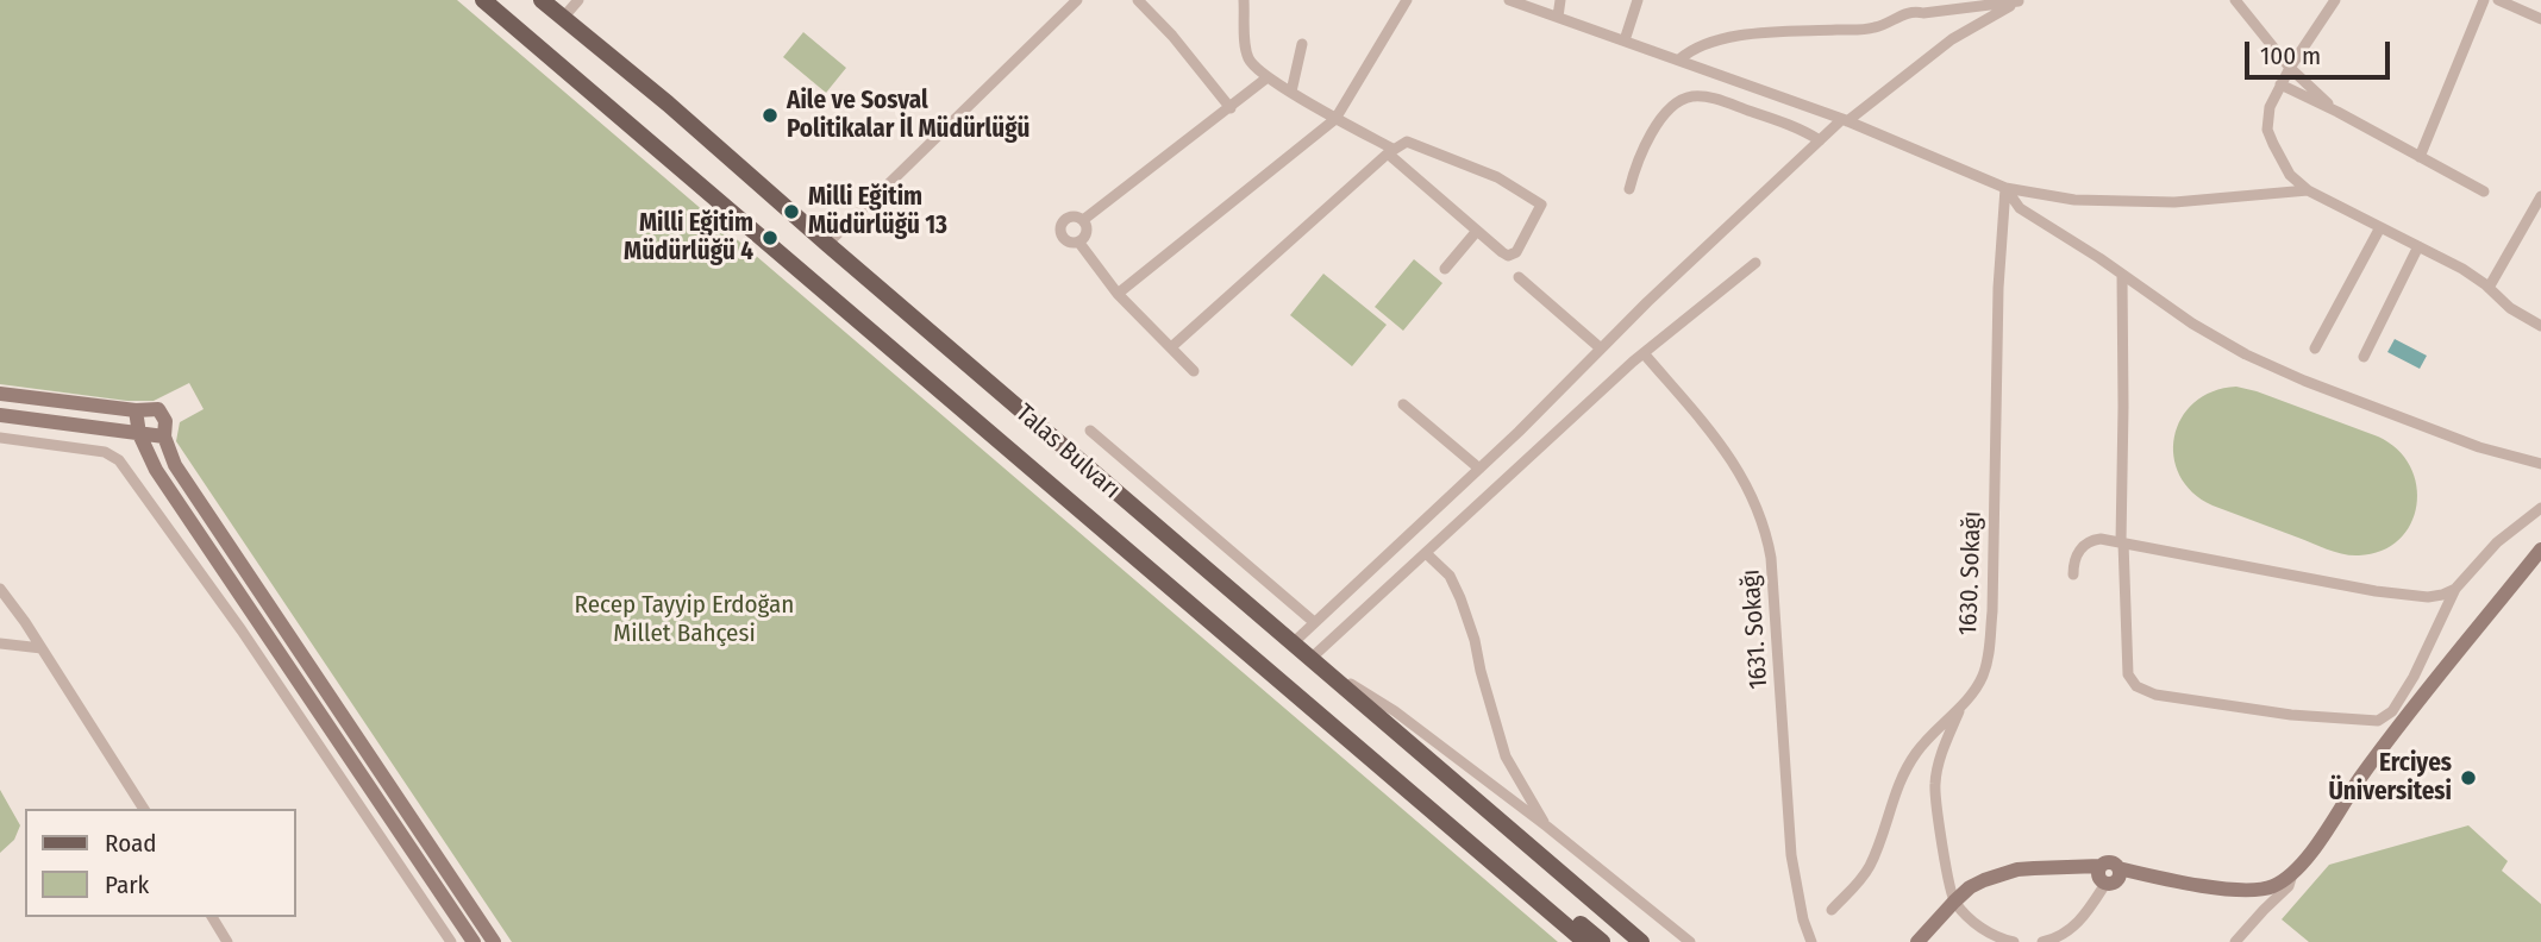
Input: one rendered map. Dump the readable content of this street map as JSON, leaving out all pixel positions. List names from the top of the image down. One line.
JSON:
{"streets":{"main road":["Talas Bulvarı"],"street":["1630. Sokağı","1631. Sokağı"]},"parks":["Recep Tayyip Erdoğan Millet Bahçesi"],"places":["Aile ve Sosyal Politikalar İl Müdürlüğü","Milli Eğitim Müdürlüğü 13","Milli Eğitim Müdürlüğü 4","Erciyes Üniversitesi"],"legend":["Road","Park"],"scale_bar":"100 m"}
